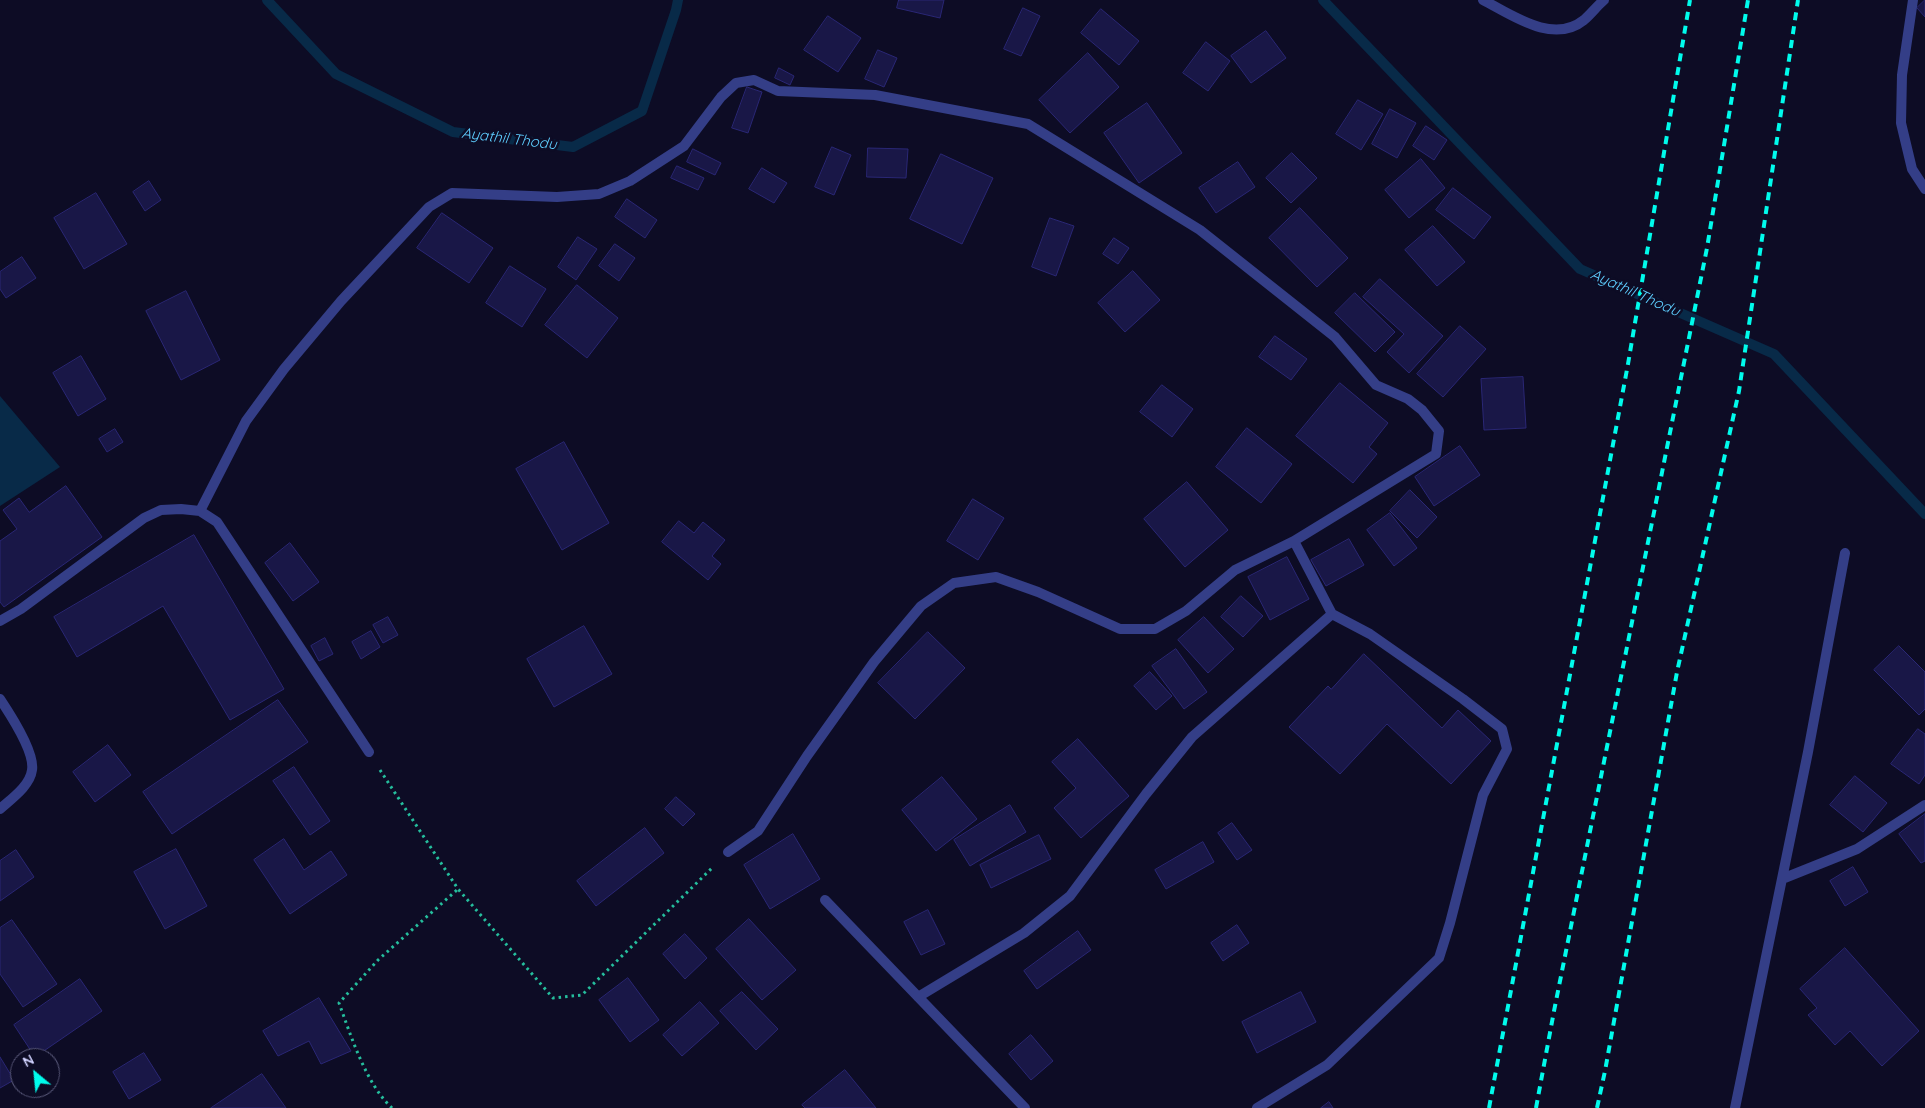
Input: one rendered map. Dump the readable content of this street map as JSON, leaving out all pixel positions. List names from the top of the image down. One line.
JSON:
{"water":["Ayathil Thodu"],"north":"top left"}
